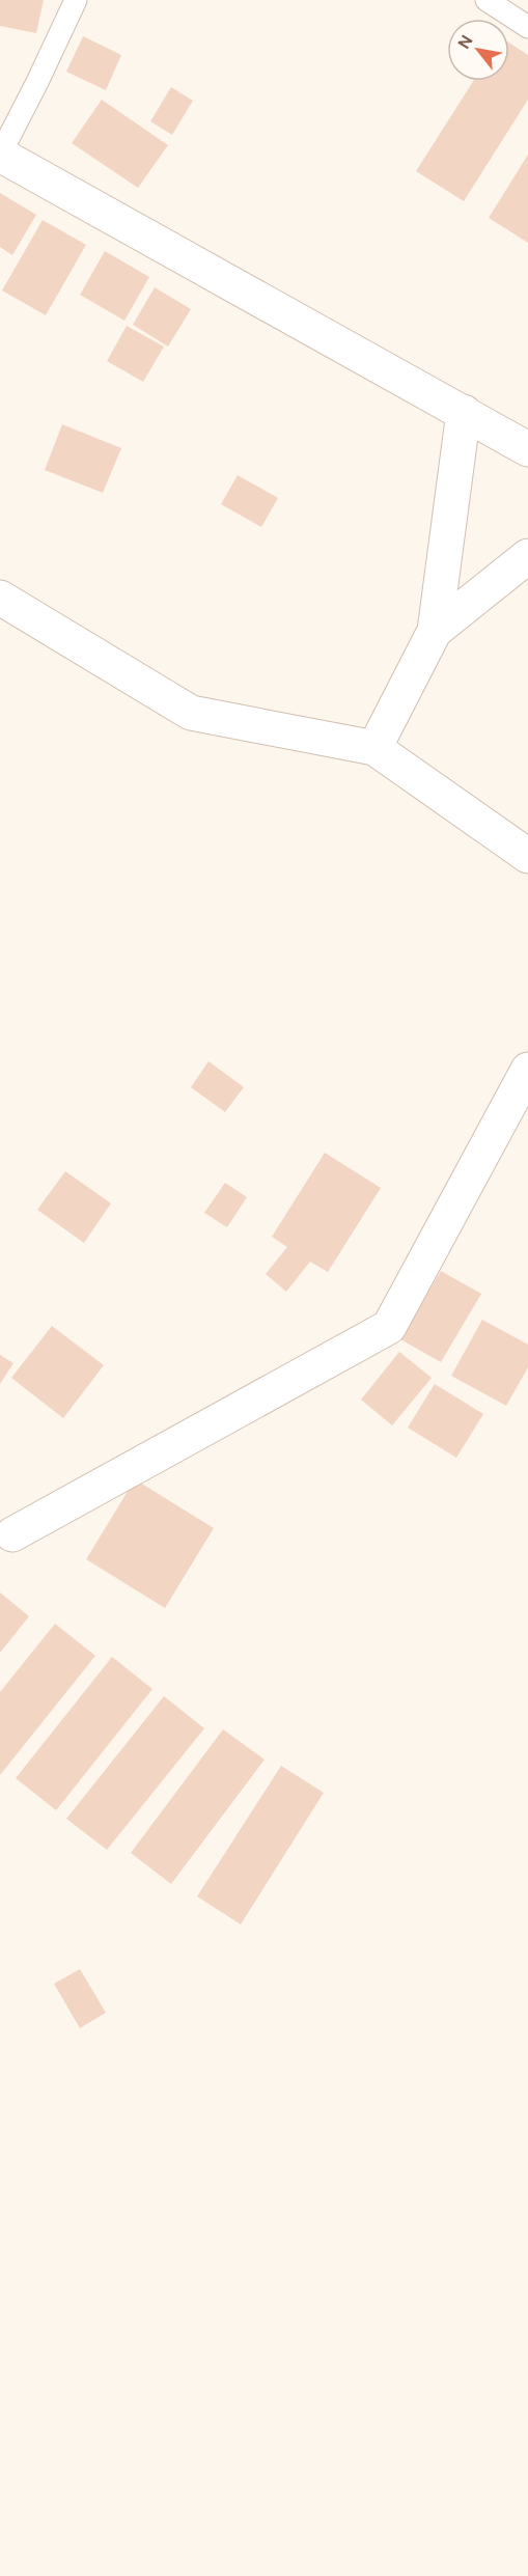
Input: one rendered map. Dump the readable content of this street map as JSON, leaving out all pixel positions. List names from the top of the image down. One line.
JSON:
{"north":"top left"}
